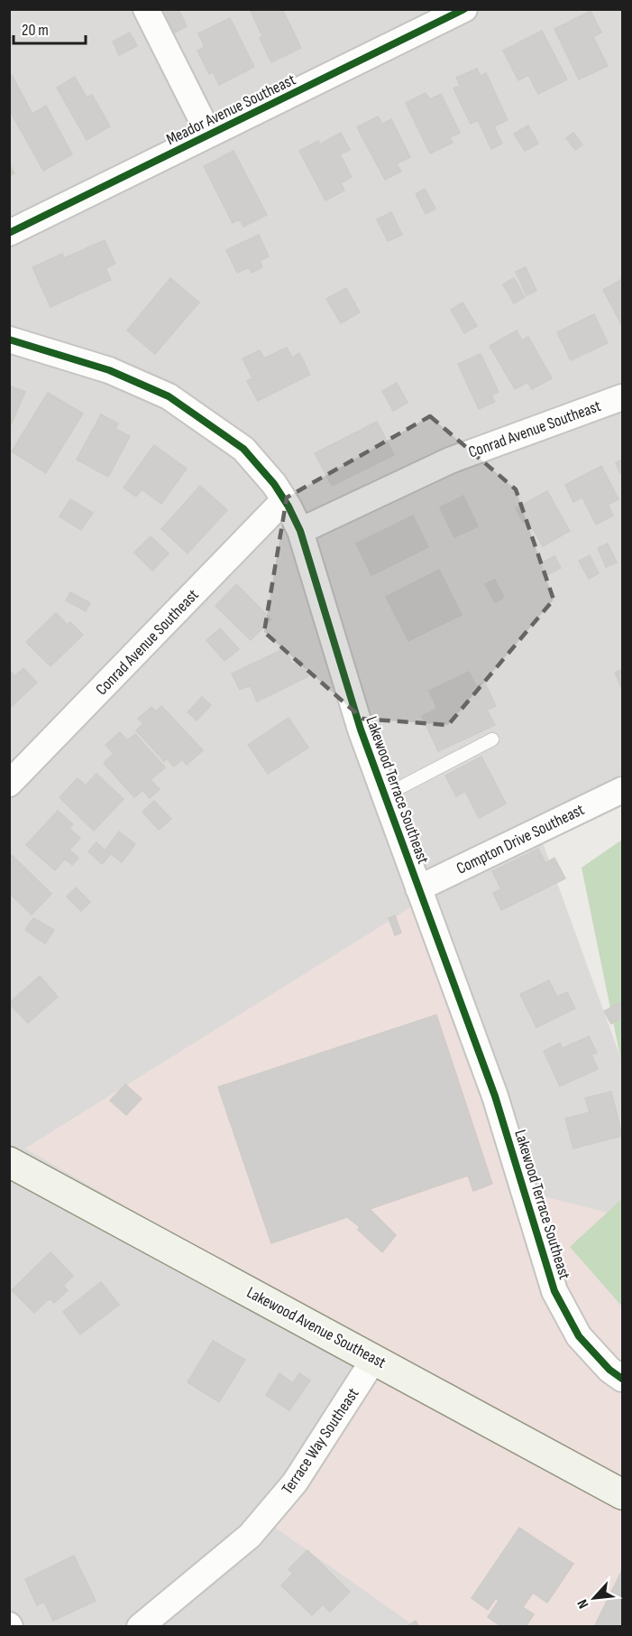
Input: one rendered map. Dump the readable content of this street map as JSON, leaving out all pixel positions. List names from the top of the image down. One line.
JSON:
{"streets":{"main road":["Lakewood Avenue Southeast"],"street":["Meador Avenue Southeast","Conrad Avenue Southeast","Lakewood Terrace Southeast","Compton Drive Southeast","Terrace Way Southeast"]},"crossings":[["Conrad Avenue Southeast","Lakewood Terrace Southeast"],["Lakewood Terrace Southeast","Compton Drive Southeast"],["Lakewood Avenue Southeast","Terrace Way Southeast"]],"scale_bar":"20 m","north":"bottom left"}
